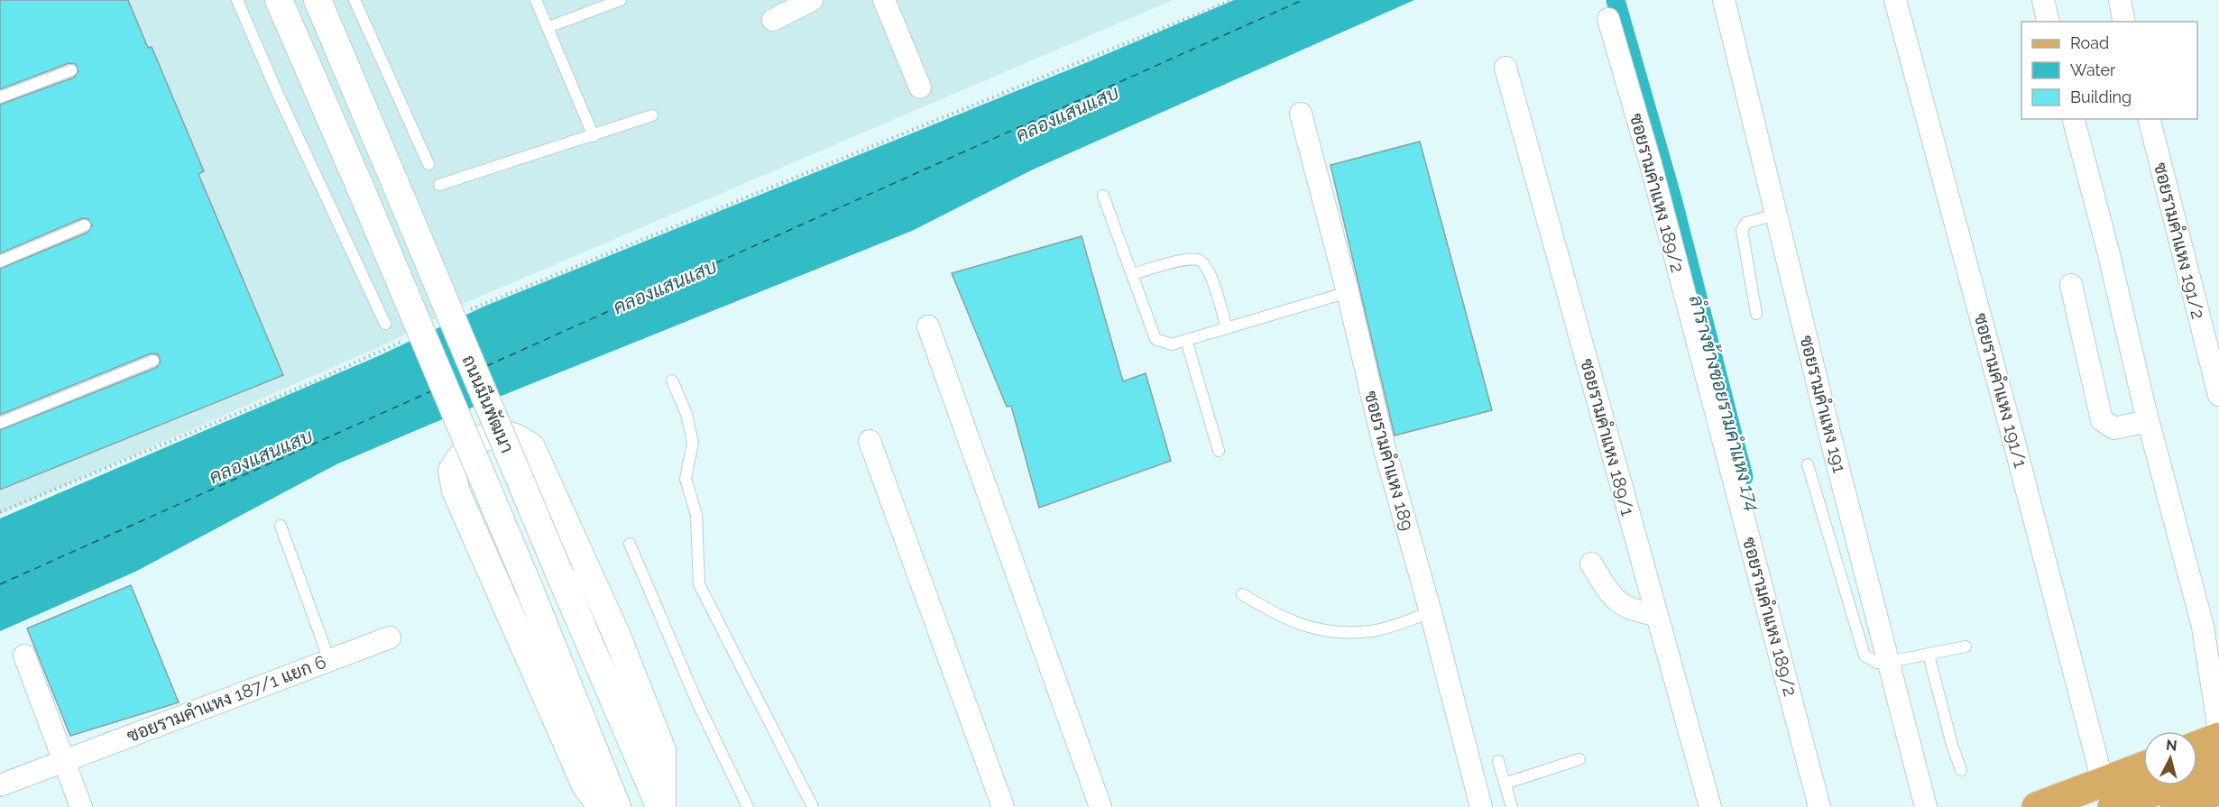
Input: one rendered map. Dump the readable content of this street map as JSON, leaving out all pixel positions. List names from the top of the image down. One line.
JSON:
{"streets":{"street":["ซอยรามคำแหง 189/2","ซอยรามคำแหง 191/2","ซอยรามคำแหง 191/1","ถนนมีนพัฒนา","ซอยรามคำแหง 191","ซอยรามคำแหง 189/1","ซอยรามคำแหง 189","ซอยรามคำแหง 187/1 แยก 6"]},"water":["คลองแสนแสบ","ลำรางข้างซอยรามคำแหง 174"],"legend":["Road","Water","Building"],"north":"top"}
